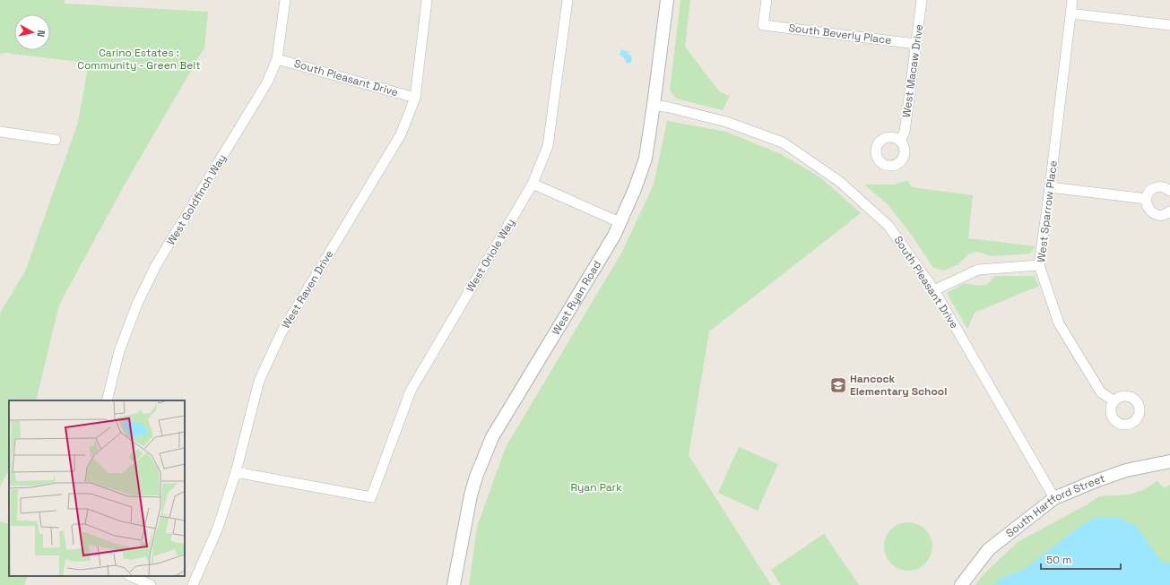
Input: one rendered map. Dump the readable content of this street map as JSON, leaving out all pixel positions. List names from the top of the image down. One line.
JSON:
{"streets":{"street":["South Beverly Place","West Macaw Drive","South Pleasant Drive","West Goldfinch Way","West Sparrow Place","West Oriole Way","West Raven Drive","West Ryan Road","South Hartford Street"]},"crossings":[["South Beverly Place","West Macaw Drive"],["South Pleasant Drive","West Goldfinch Way"],["South Pleasant Drive","West Raven Drive"],["South Pleasant Drive","West Ryan Road"],["South Pleasant Drive","South Hartford Street"],["West Oriole Way","West Raven Drive"]],"parks":["Carino Estates : Community - Green Belt","Ryan Park"],"places":{"school or university":["Hancock Elementary School"]},"scale_bar":"50 m","north":"right"}
